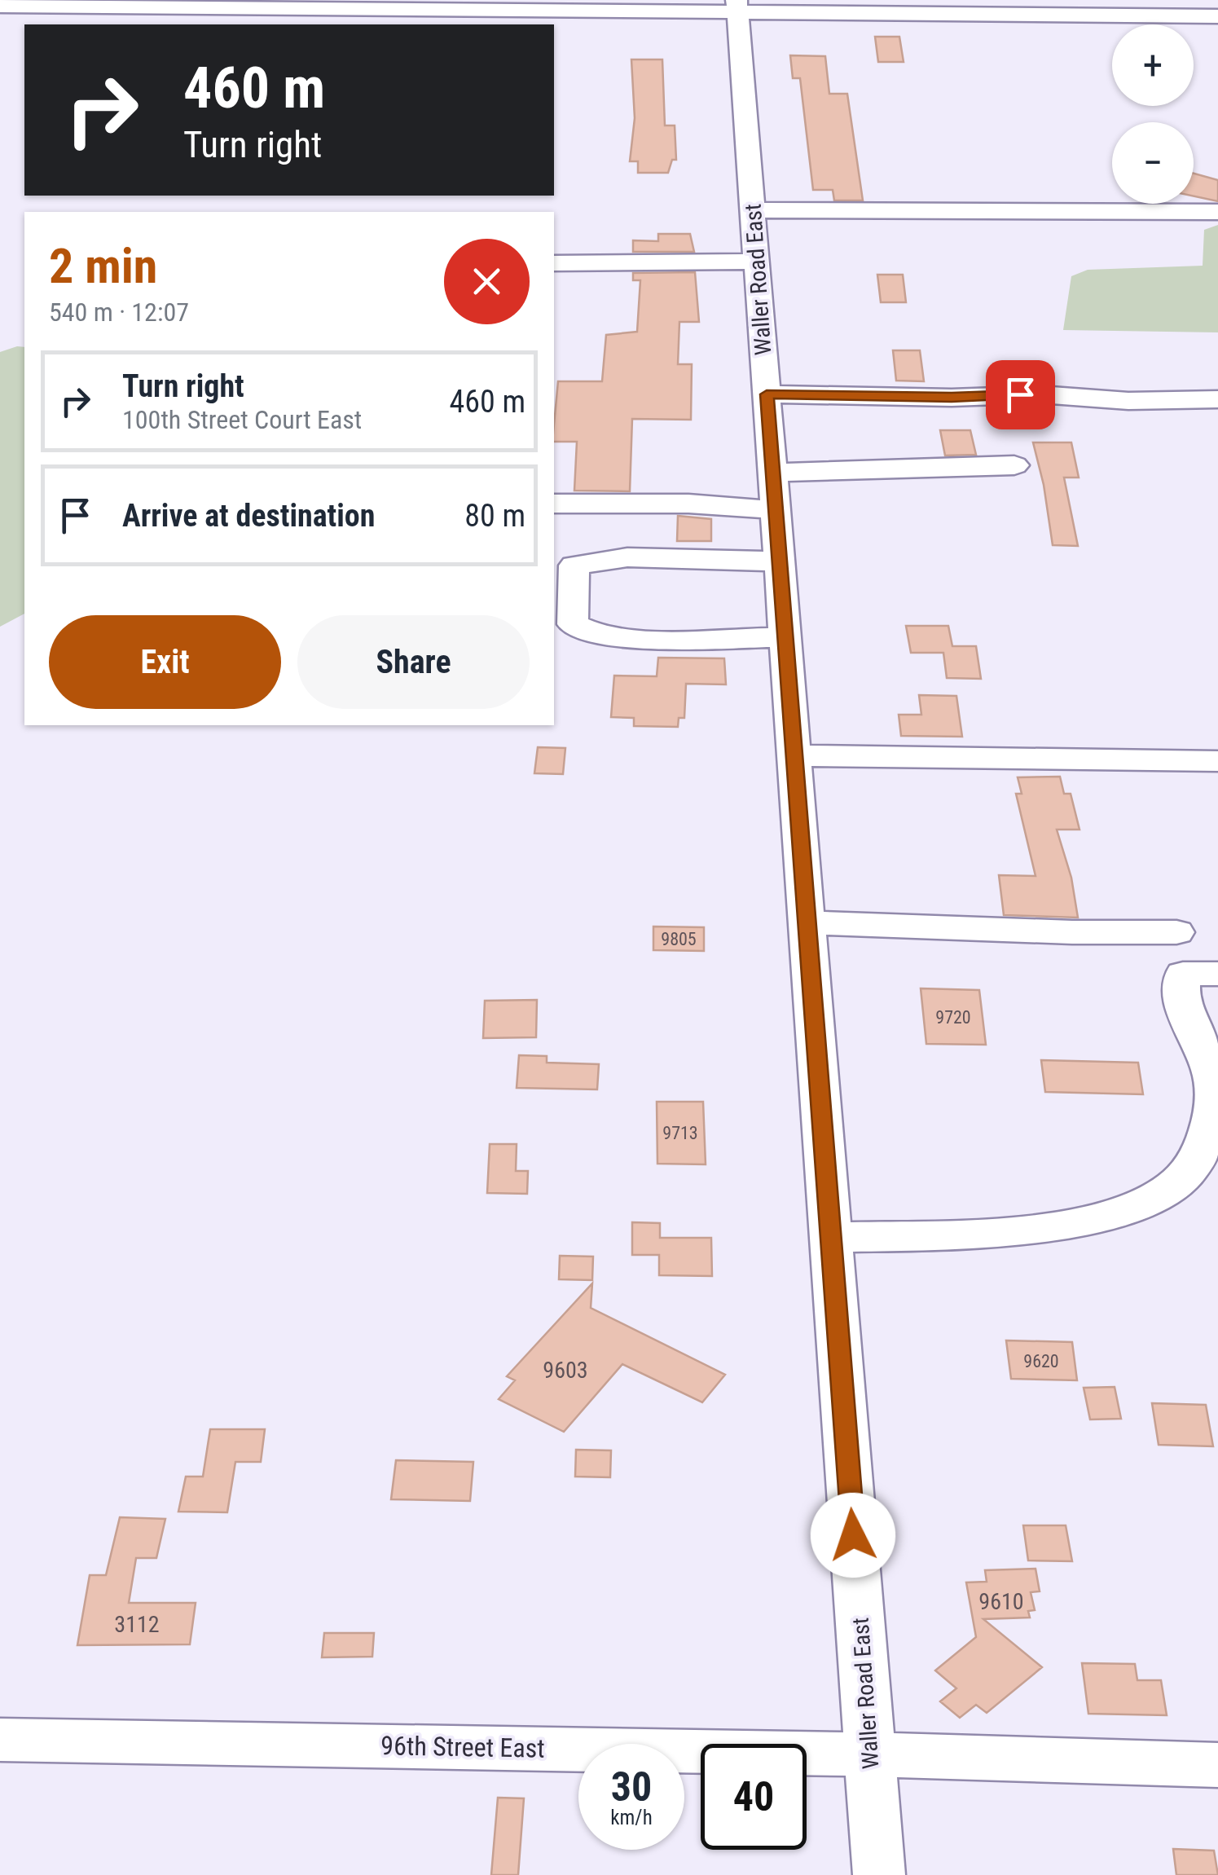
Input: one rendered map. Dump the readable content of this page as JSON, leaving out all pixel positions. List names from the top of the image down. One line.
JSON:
{"streets":{"street":["Waller Road East","96th Street East"]},"crossings":[["Waller Road East","96th Street East"]],"house_numbers":["9805","9720","9713","9620","9603","9610","3112"],"page":{"map_buttons":["+","−"],"turn":["460 m","Turn right"],"heading":["2 min","540 m · 12:07"],"list":[{"name":"Turn right","note":"100th Street Court East","value":"460 m"},{"name":"Arrive at destination","value":"80 m"}],"buttons":["Exit","Share"],"speed":"30 km/h","limit":"40"}}
